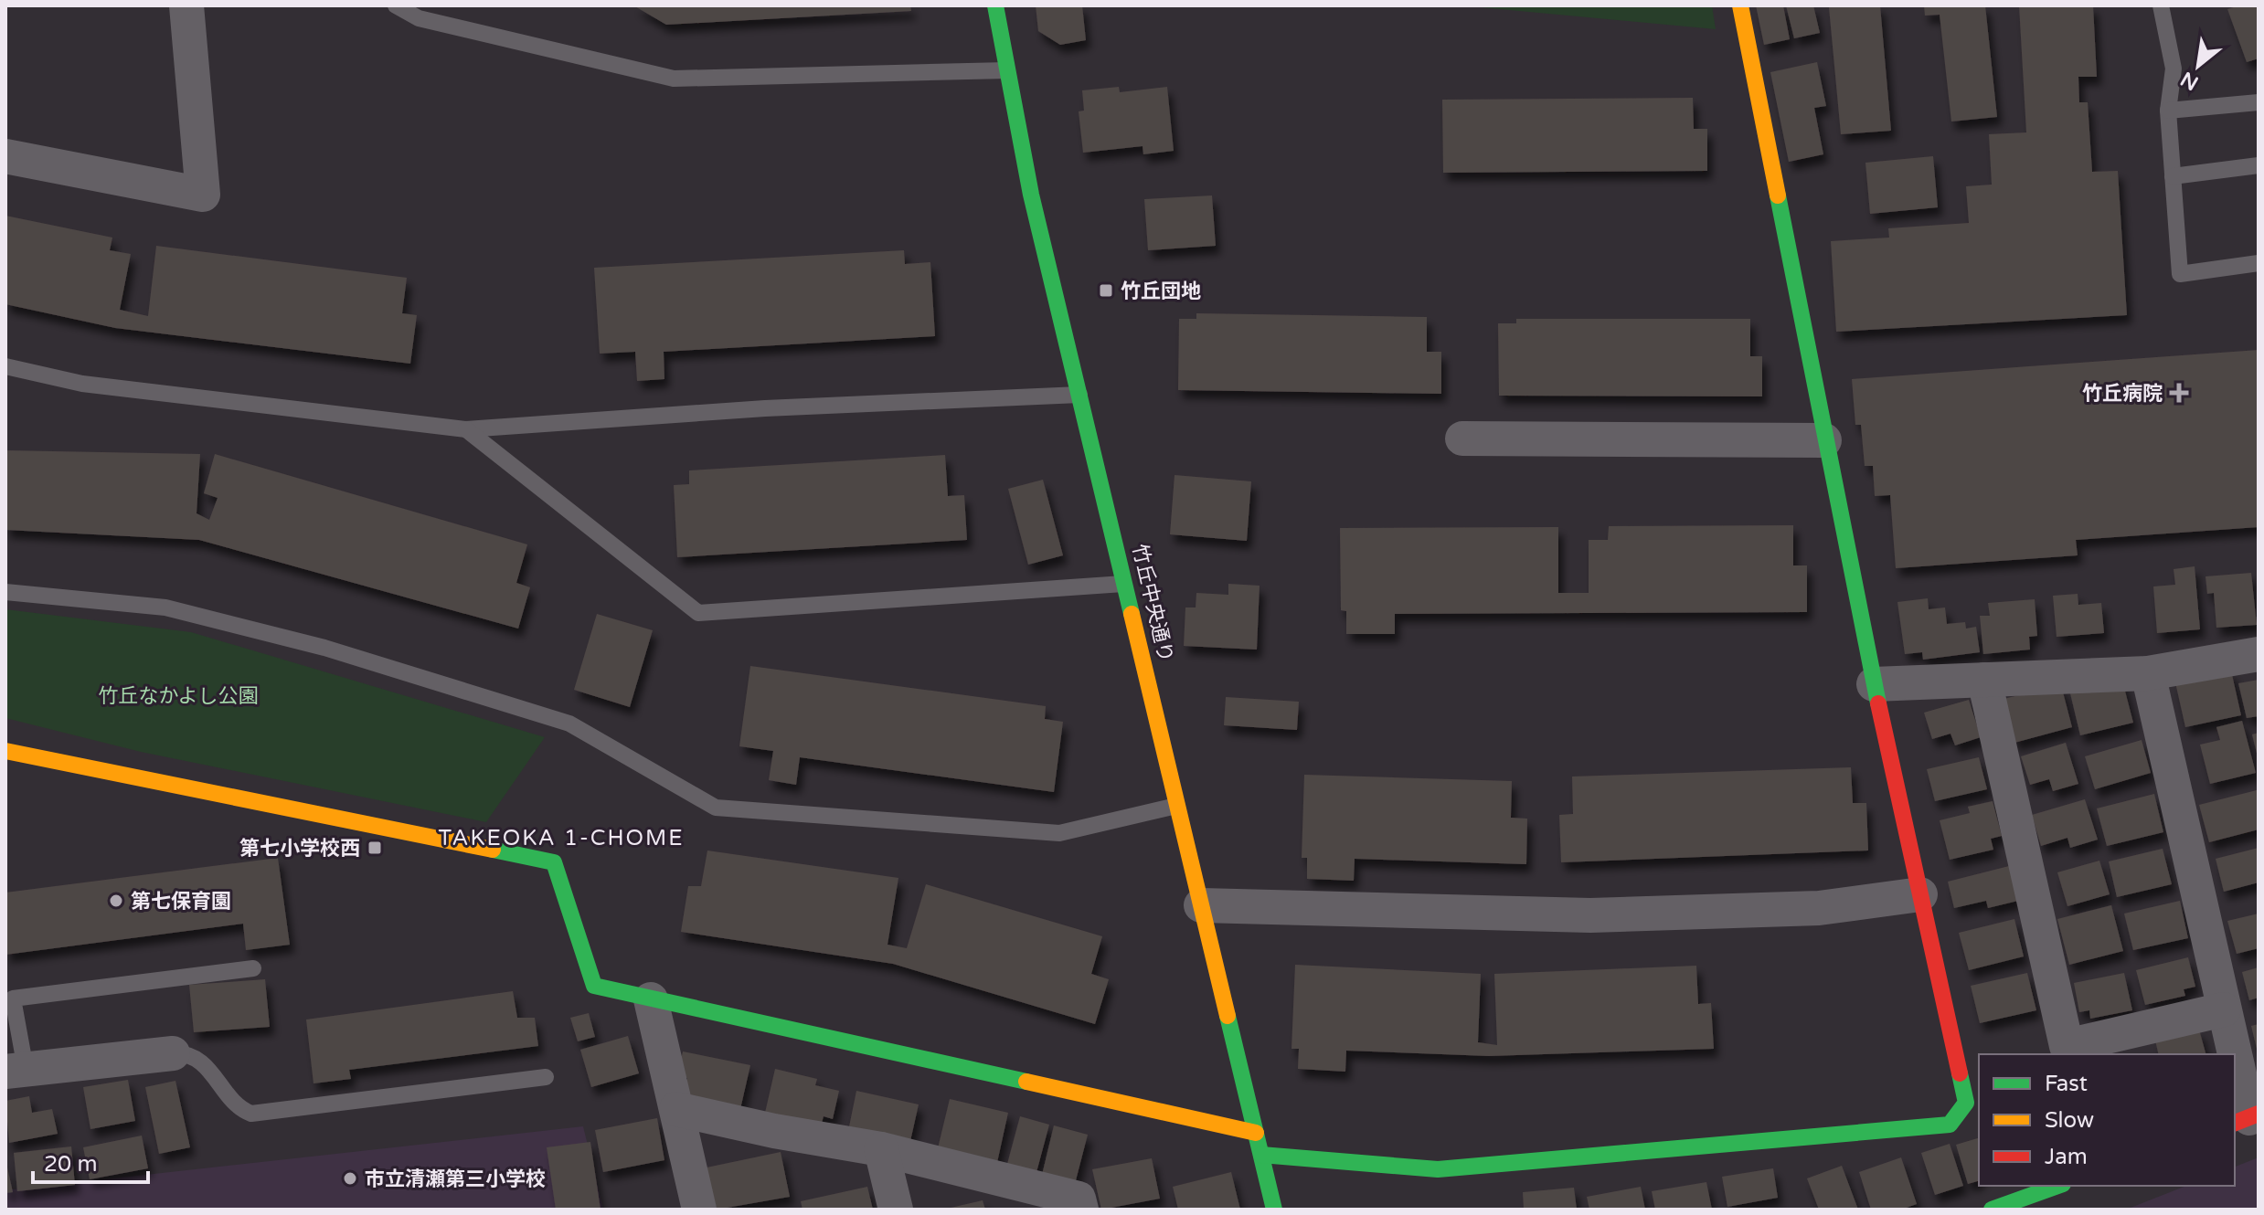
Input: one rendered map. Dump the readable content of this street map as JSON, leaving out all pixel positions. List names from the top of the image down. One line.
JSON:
{"streets":{"street":["竹丘中央通り"]},"districts":["TAKEOKA 1-CHOME"],"parks":["竹丘なかよし公園"],"places":{"transit":["竹丘団地","第七小学校西"],"health":["竹丘病院"],"other":["第七保育園","市立清瀬第三小学校"]},"legend":["Fast","Slow","Jam"],"scale_bar":"20 m","north":"bottom left"}
